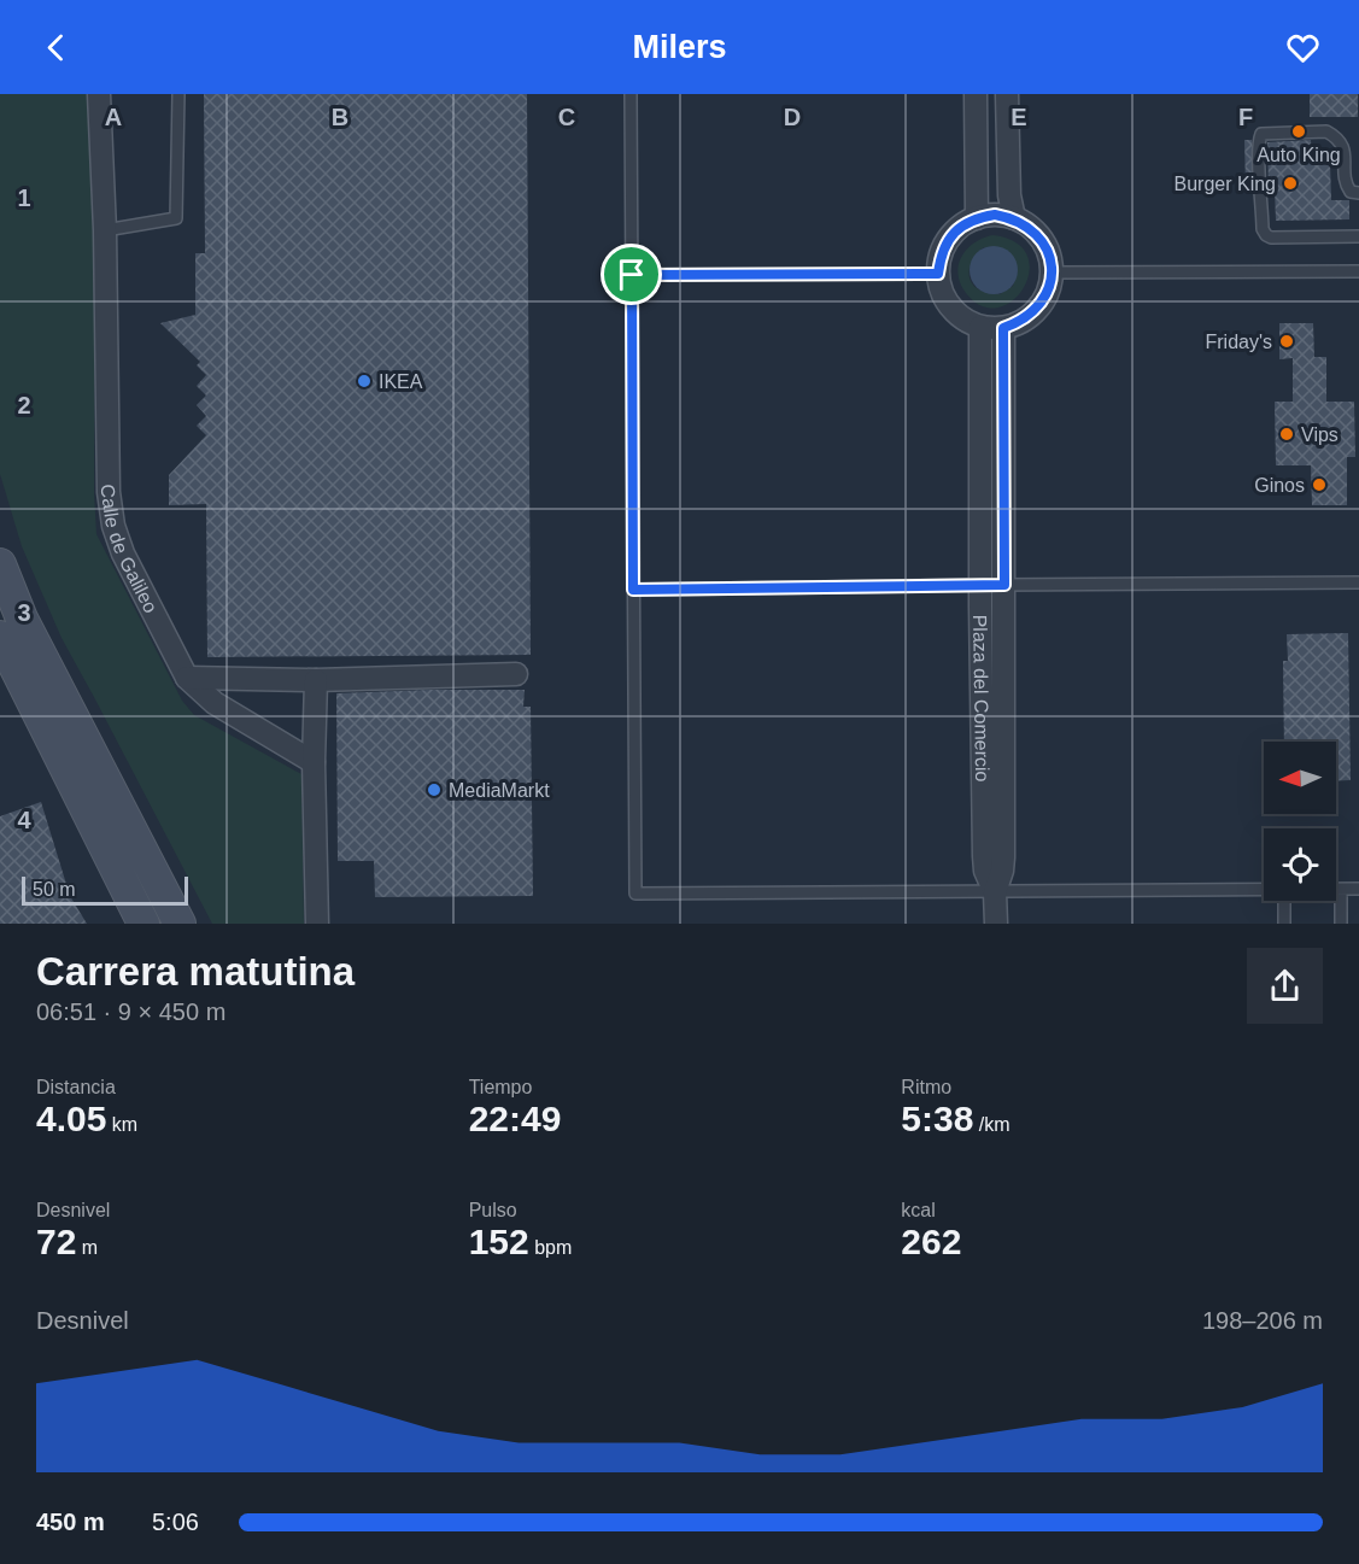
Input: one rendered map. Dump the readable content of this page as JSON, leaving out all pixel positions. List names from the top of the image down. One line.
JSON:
{"streets":{"street":["Calle de Galileo","Plaza del Comercio"]},"places":["Auto King","Burger King","Friday's","IKEA","Vips","Ginos","MediaMarkt"],"scale_bar":"50 m","north":"left","page":{"header":"Milers","scale":"50 m","heading":["Carrera matutina","06:51 · 9 × 450 m"],"stats":[["Distancia","4.05 km"],["Tiempo","22:49"],["Ritmo","5:38 /km"],["Desnivel","72 m"],["Pulso","152 bpm"],["kcal","262"]],"chart":["Desnivel","198–206 m"],"list":[{"name":"450 m","note":"5:06"}]},"grid":{"columns":["A","B","C","D","E","F"],"rows":["1","2","3","4"]}}
